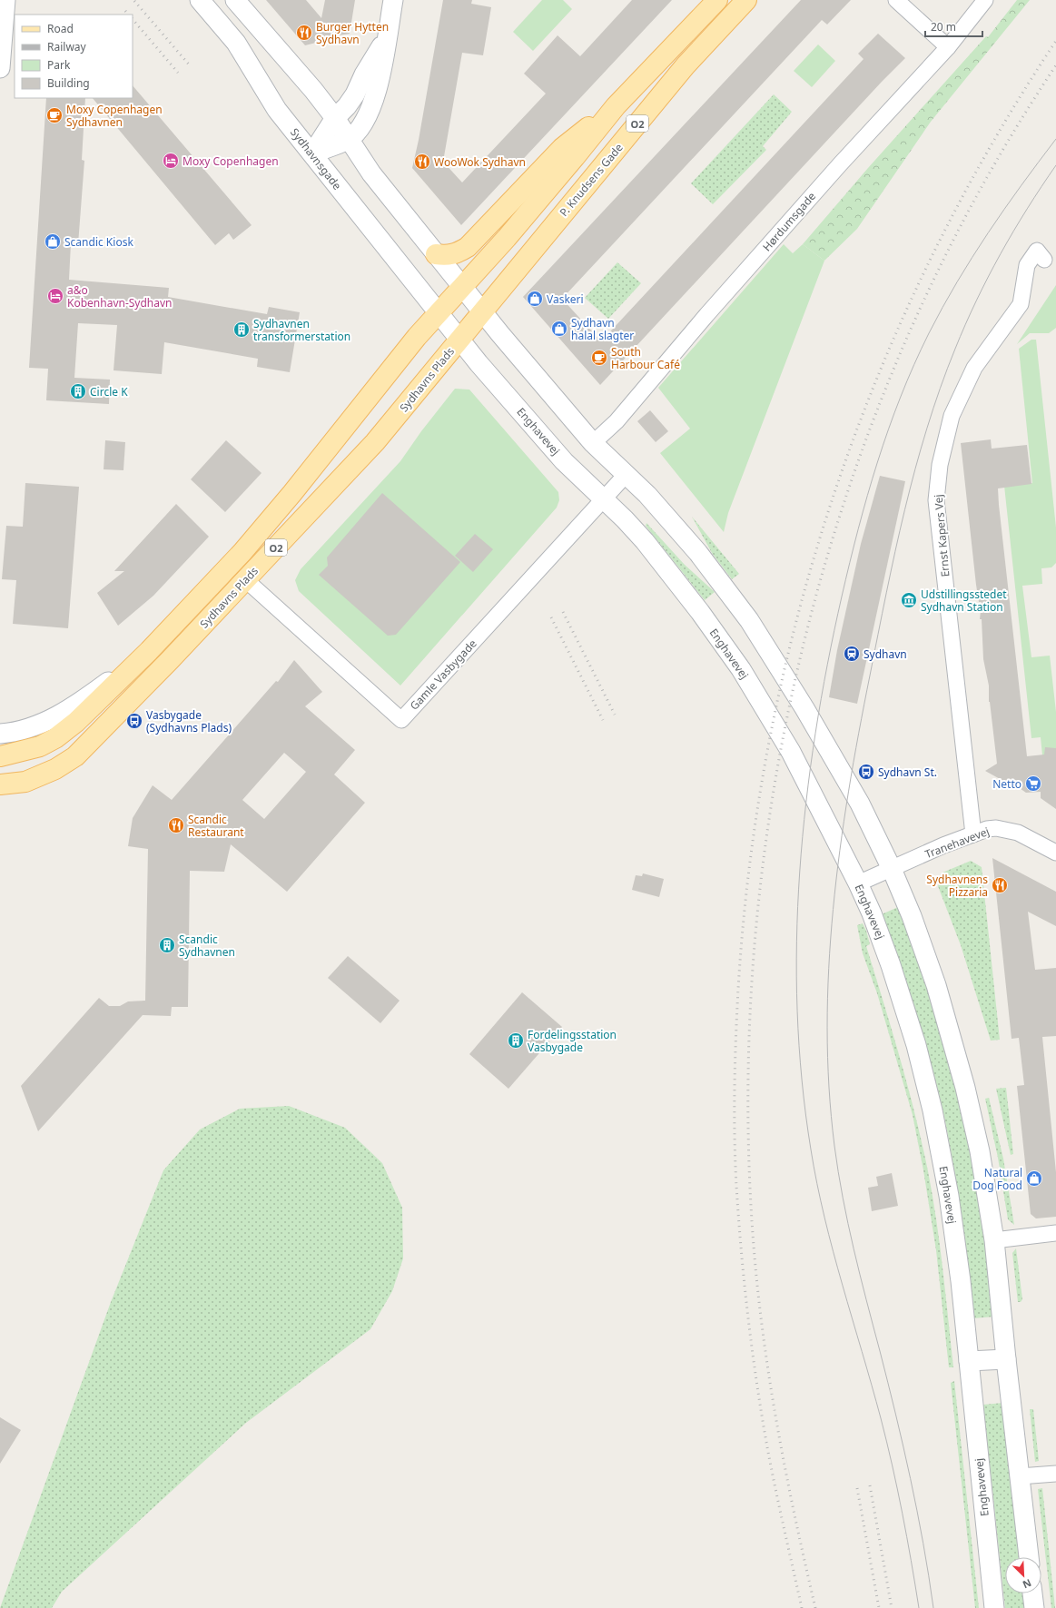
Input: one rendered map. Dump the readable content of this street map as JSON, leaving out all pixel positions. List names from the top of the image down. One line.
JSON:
{"streets":{"main road":["O2","P. Knudsens Gade","Sydhavns Plads"],"street":["Sydhavnsgade","Hørdumsgade","Enghavevej","Ernst Kapers Vej","Gamle Vasbygade","Tranehavevej"]},"crossings":[["O2","Sydhavnsgade"],["O2","P. Knudsens Gade"],["O2","Sydhavns Plads"],["O2","Enghavevej"],["Sydhavnsgade","Sydhavns Plads"],["Sydhavnsgade","Enghavevej"],["Sydhavns Plads","Enghavevej"],["Sydhavns Plads","Gamle Vasbygade"],["Enghavevej","Gamle Vasbygade"],["Enghavevej","Tranehavevej"],["Ernst Kapers Vej","Tranehavevej"]],"places":{"restaurant":["Burger Hytten Sydhavn","WooWok Sydhavn","Scandic Restaurant","Sydhavnens Pizzaria"],"cafe":["Moxy Copenhagen Sydhavnen","South Harbour Café"],"hotel":["Moxy Copenhagen","a&o Kobenhavn-Sydhavn"],"shop":["Scandic Kiosk","Vaskeri","Sydhavn halal slagter","Natural Dog Food"],"building":["Sydhavnen transformerstation","Circle K","Scandic Sydhavnen","Fordelingsstation Vasbygade"],"museum":["Udstillingsstedet Sydhavn Station"],"station":["Sydhavn"],"bus stop":["Vasbygade (Sydhavns Plads)","Sydhavn St."],"supermarket":["Netto"]},"legend":["Road","Railway","Park","Building"],"scale_bar":"20 m","north":"bottom right"}
